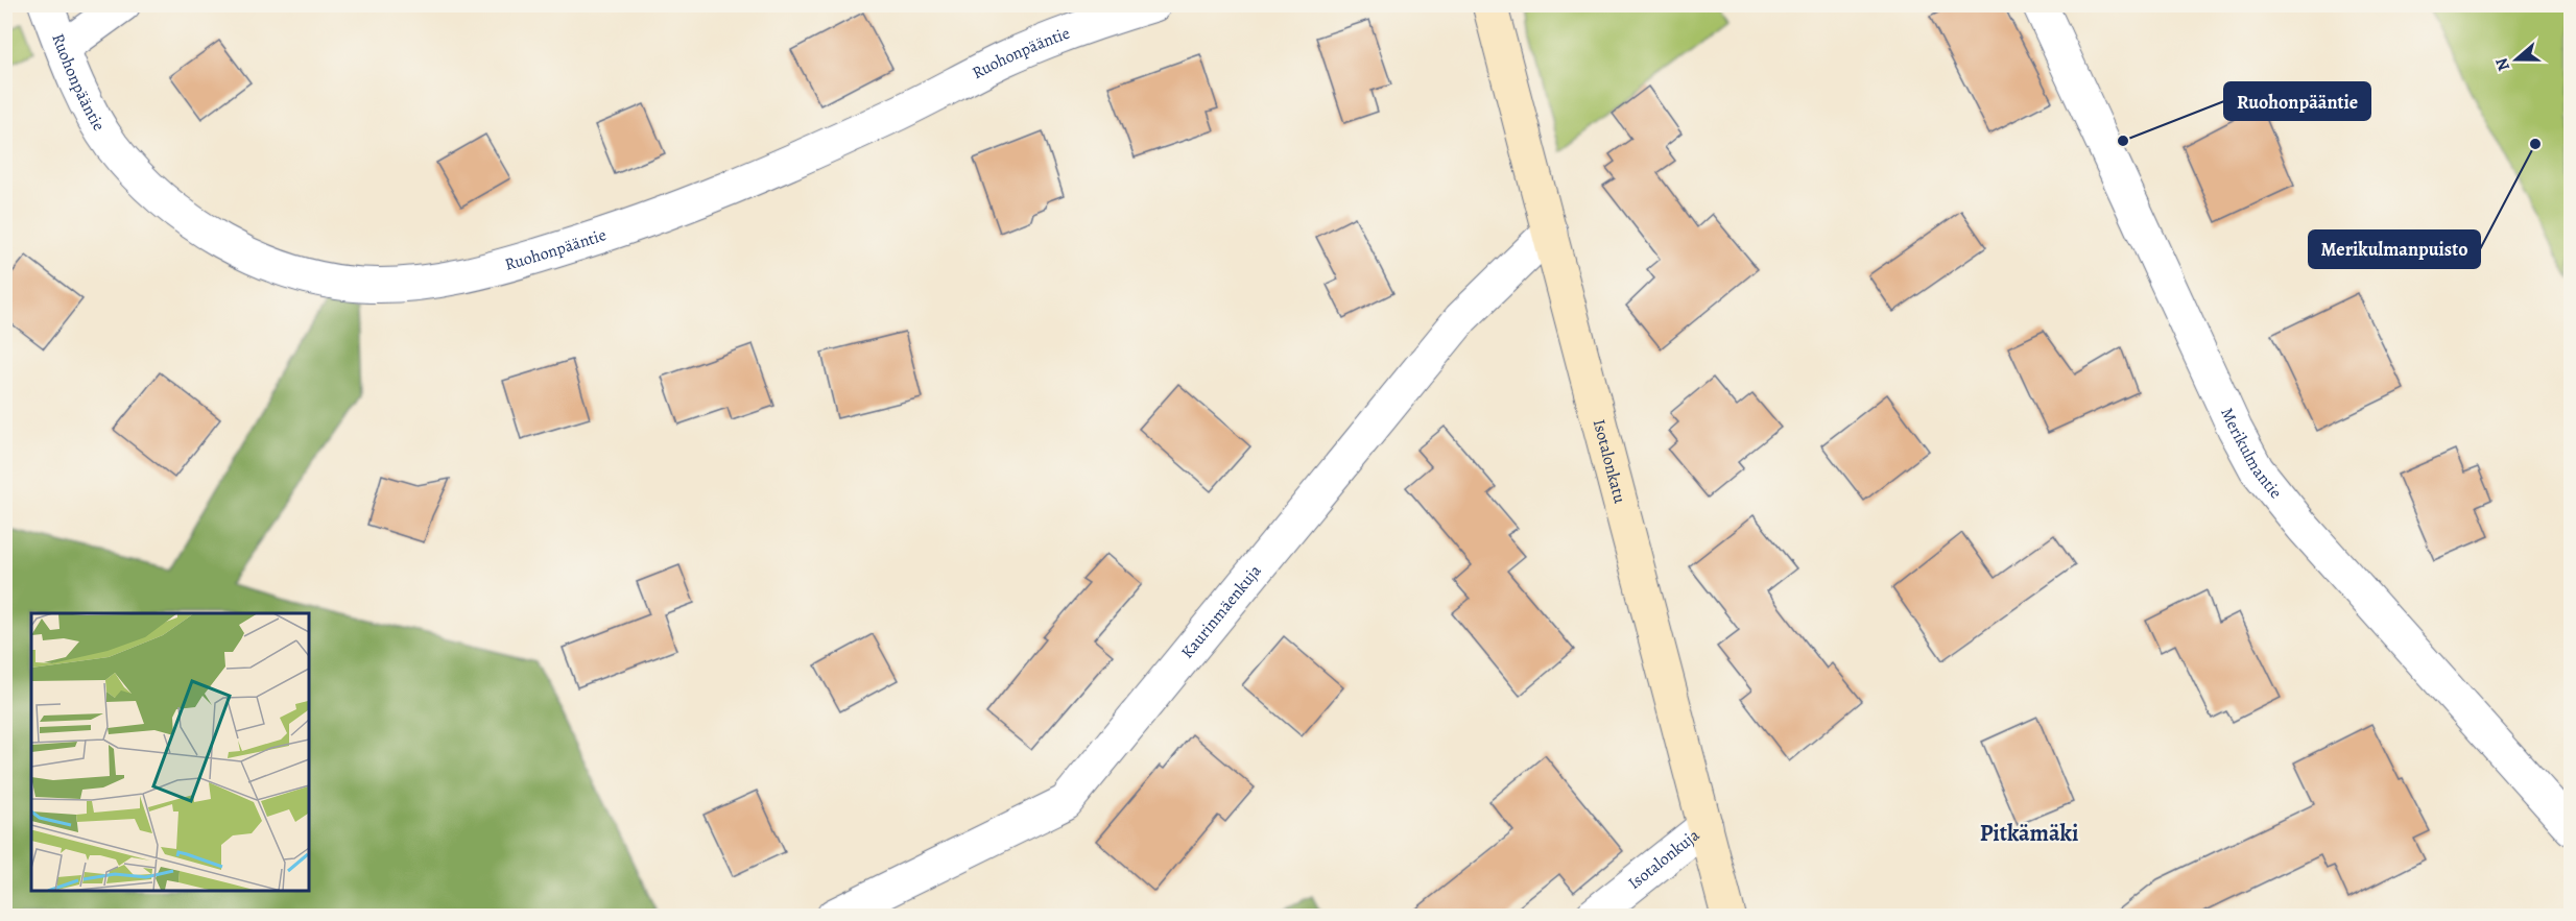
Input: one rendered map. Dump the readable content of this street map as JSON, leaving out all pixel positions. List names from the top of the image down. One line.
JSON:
{"streets":{"street":["Ruohonpääntie","Merikulmantie","Isotalonkatu","Kaurinmäenkuja","Isotalonkuja"]},"crossings":[["Isotalonkatu","Kaurinmäenkuja"],["Isotalonkatu","Isotalonkuja"]],"districts":["Pitkämäki"],"places":["Ruohonpääntie","Merikulmanpuisto"],"north":"left"}
